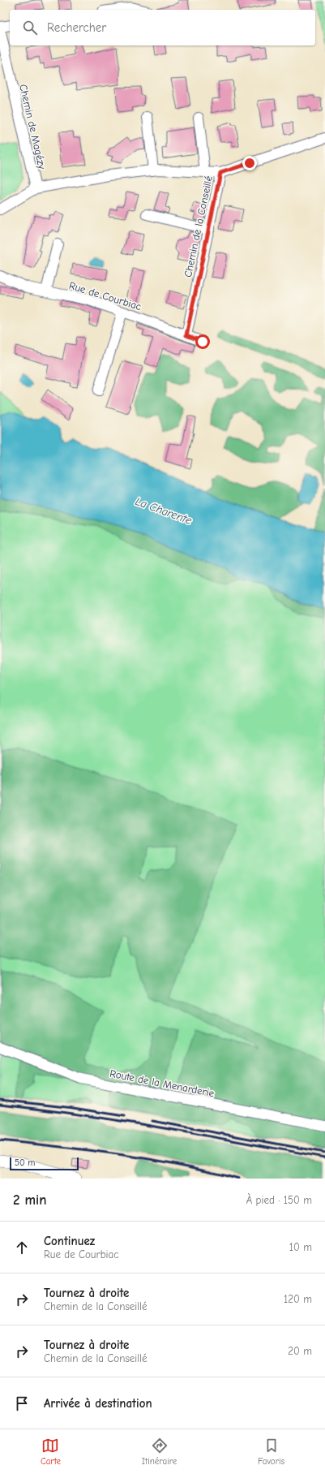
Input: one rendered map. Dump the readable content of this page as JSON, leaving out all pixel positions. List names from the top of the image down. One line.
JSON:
{"streets":{"street":["Chemin de Magézy","Chemin de la Conseillé","Rue de Courbiac","Route de la Menarderie"]},"crossings":[["Chemin de la Conseillé","Rue de Courbiac"]],"water":["La Charente"],"scale_bar":"50 m","page":{"search":"Rechercher","scale":"50 m","heading":["2 min","À pied · 150 m"],"list":[["Continuez","Rue de Courbiac","10 m"],["Tournez à droite","Chemin de la Conseillé","120 m"],["Tournez à droite","Chemin de la Conseillé","20 m"],"Arrivée à destination"],"nav":["Carte","Itinéraire","Favoris"]}}
